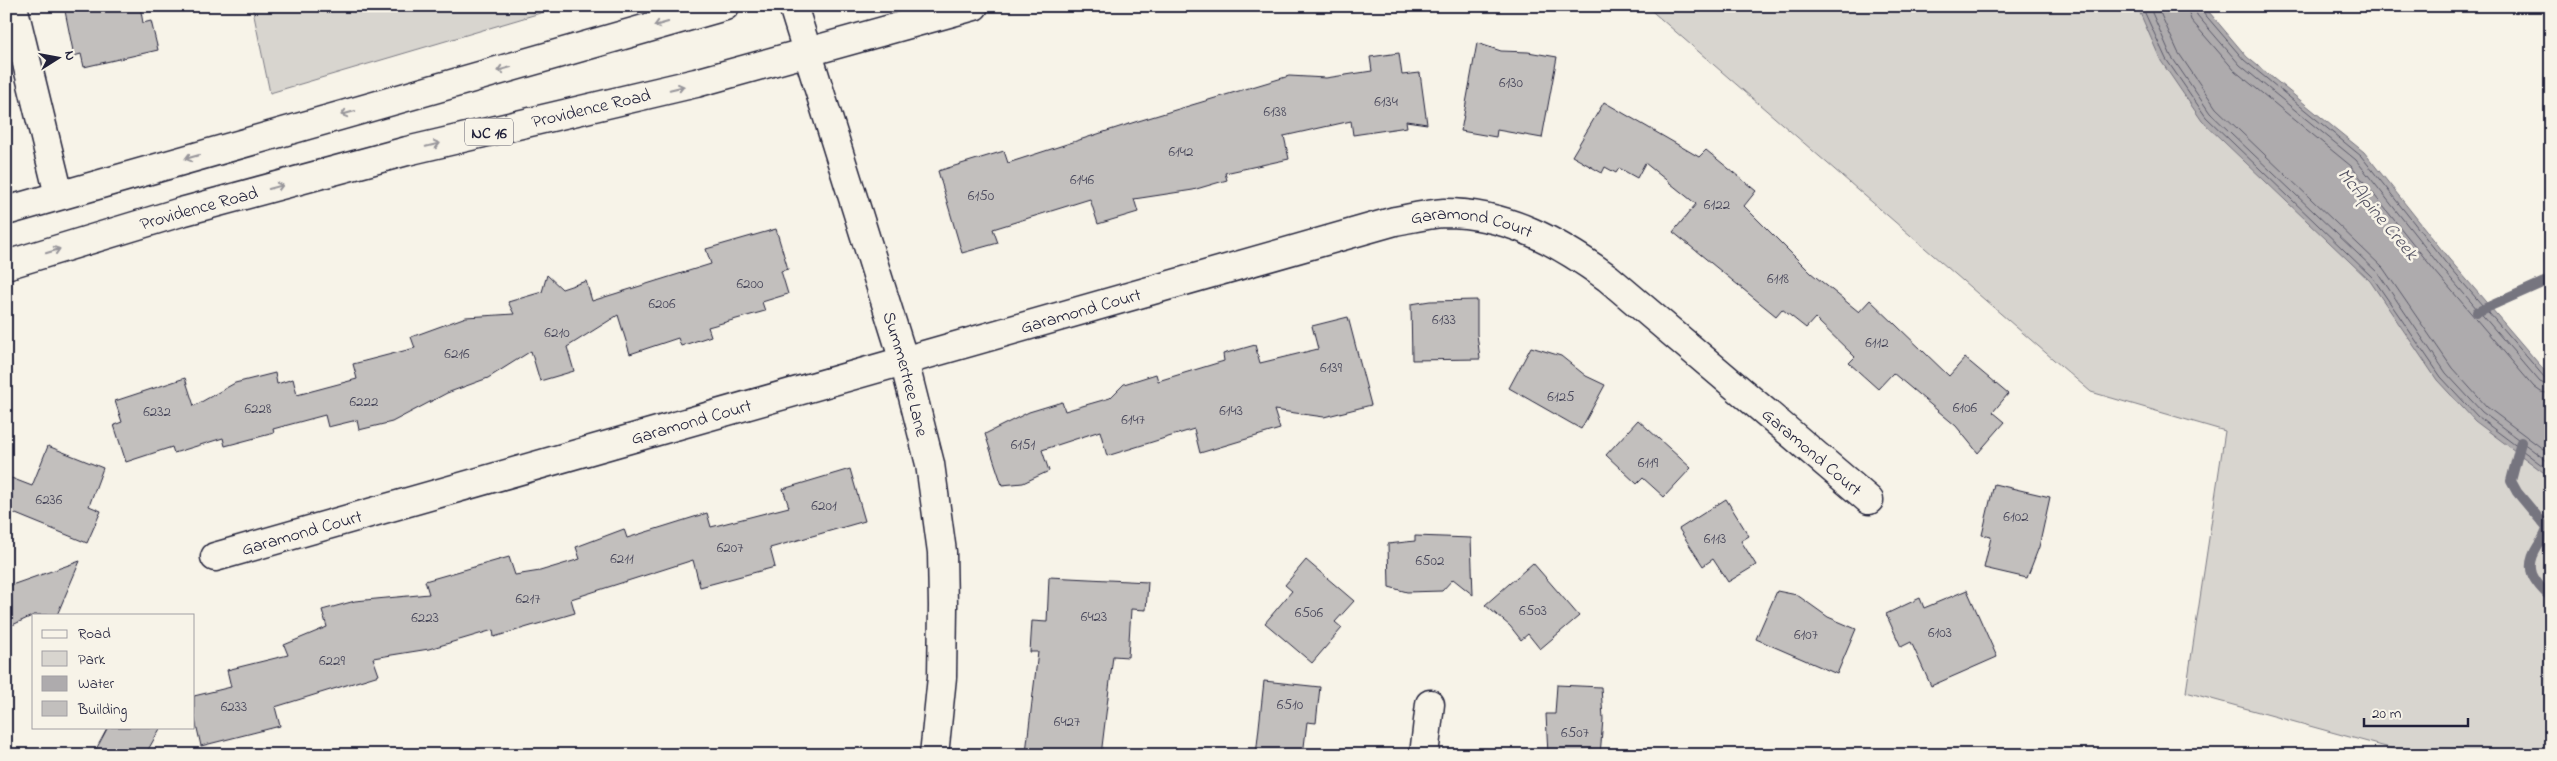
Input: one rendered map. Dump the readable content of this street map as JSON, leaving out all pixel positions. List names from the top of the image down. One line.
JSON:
{"streets":{"street":["Providence Road","NC 16","Garamond Court","Summertree Lane"]},"crossings":[["Providence Road","Summertree Lane"],["Garamond Court","Summertree Lane"]],"water":["McAlpine Creek"],"house_numbers":["6130","6134","6138","6142","6146","6150","6122","6118","6200","6206","6133","6210","6112","6216","6139","6125","6222","6106","6228","6143","6232","6147","6151","6119","6236","6201","6102","6113","6207","6211","6502","6217","6503","6506","6423","6223","6103","6107","6229","6510","6233","6427","6507"],"legend":["Road","Park","Water","Building"],"scale_bar":"20 m","north":"right"}
